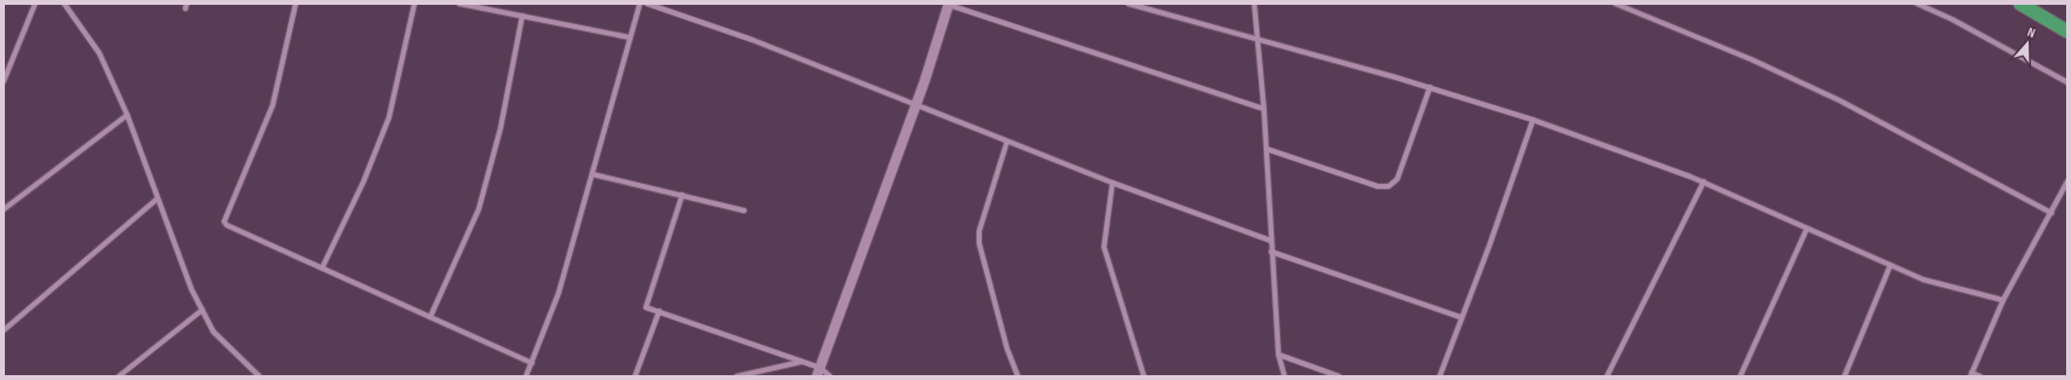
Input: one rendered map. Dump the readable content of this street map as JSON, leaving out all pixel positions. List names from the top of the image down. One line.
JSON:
{"north":"top"}
